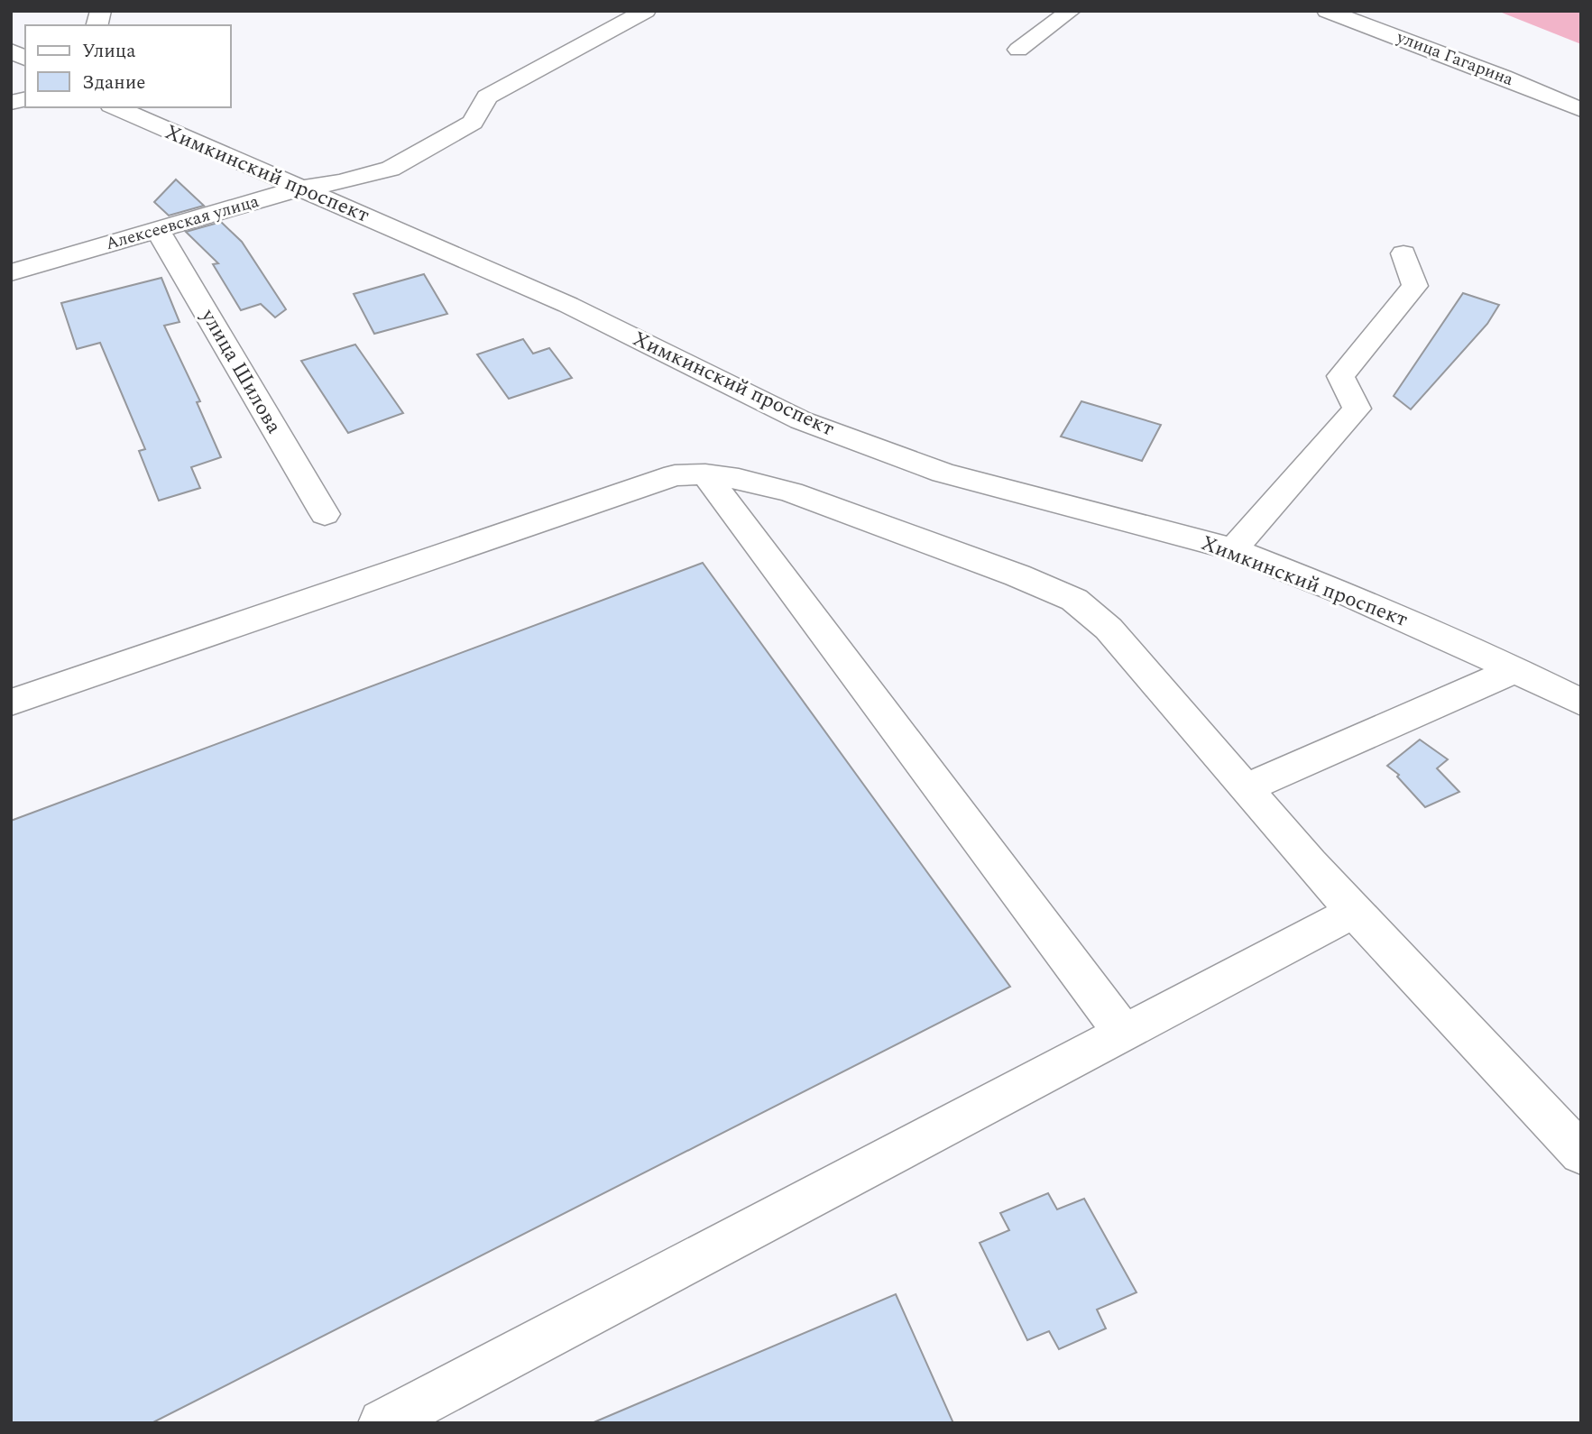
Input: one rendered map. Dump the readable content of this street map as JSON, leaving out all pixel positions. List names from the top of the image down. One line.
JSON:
{"streets":{"street":["улица Гагарина","Химкинский проспект","Алексеевская улица","улица Шилова"]},"crossings":[["Химкинский проспект","Алексеевская улица"],["Алексеевская улица","улица Шилова"]],"legend":["Улица","Здание"]}
